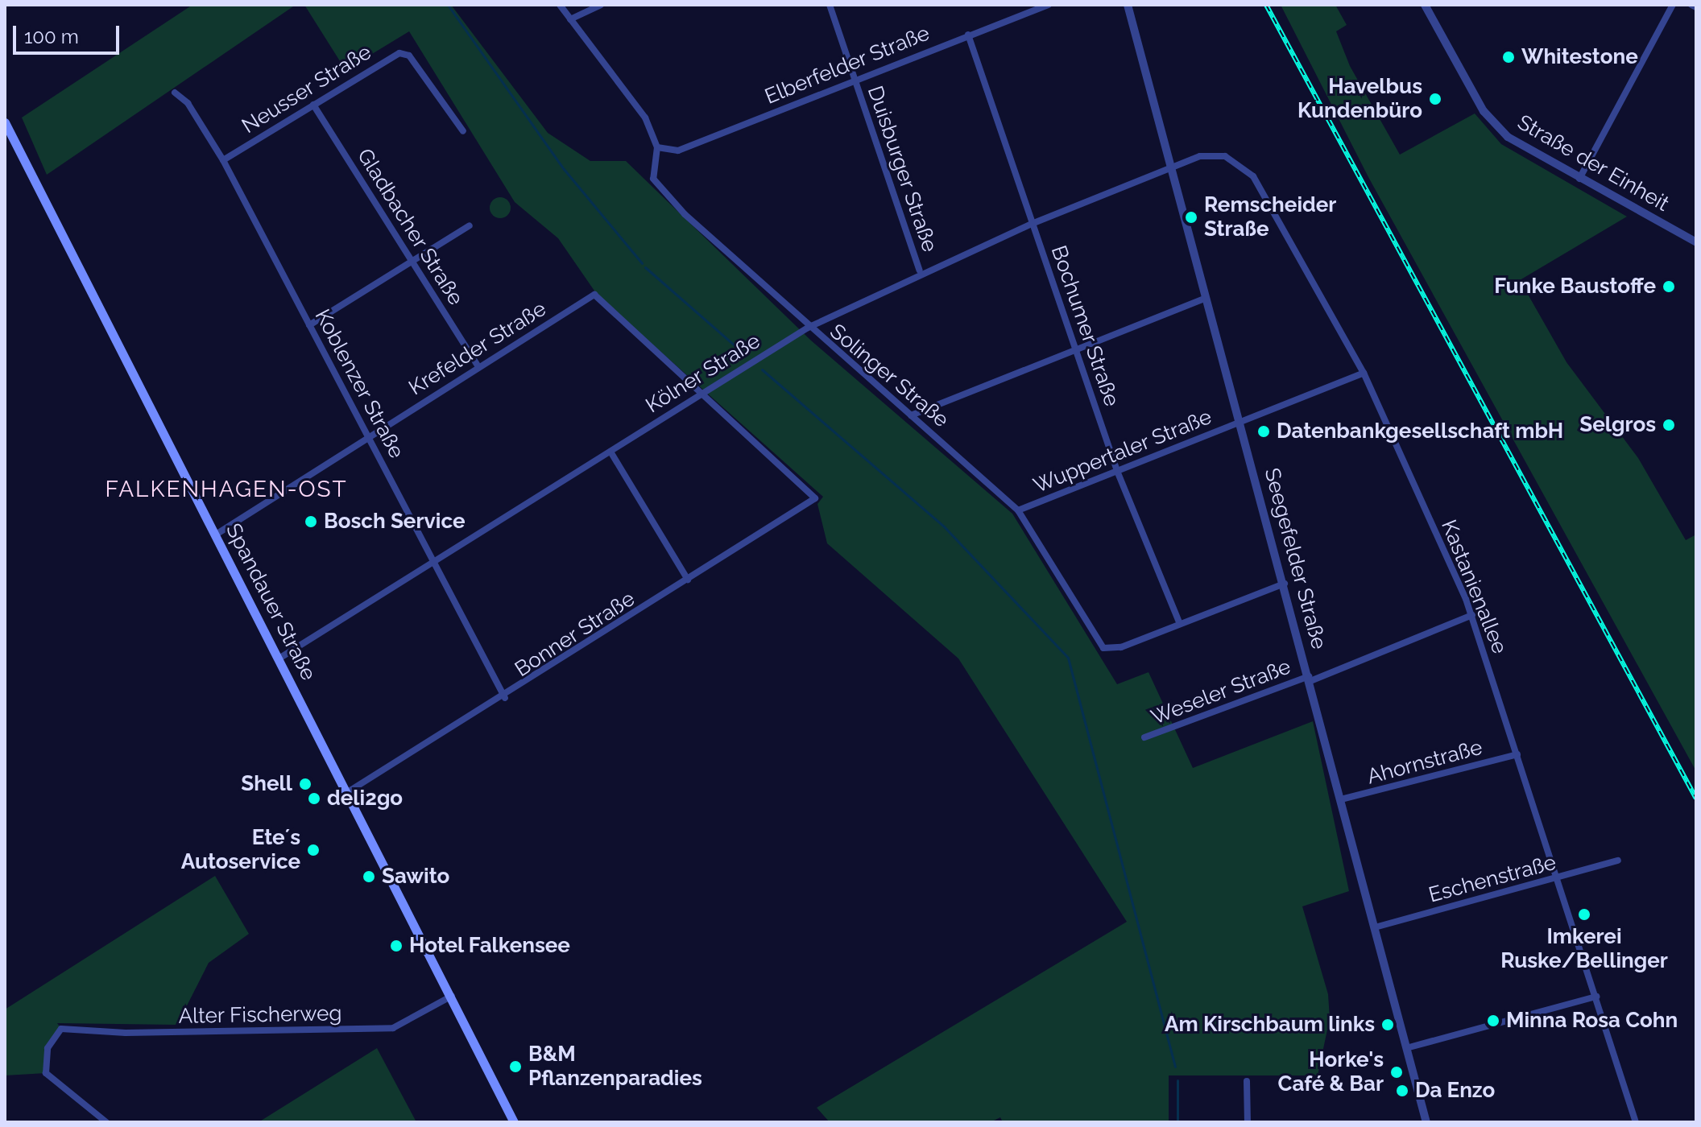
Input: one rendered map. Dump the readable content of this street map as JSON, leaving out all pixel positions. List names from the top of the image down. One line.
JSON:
{"streets":{"main road":["Spandauer Straße"],"street":["Elberfelder Straße","Neusser Straße","Straße der Einheit","Duisburger Straße","Gladbacher Straße","Bochumer Straße","Krefelder Straße","Kölner Straße","Solinger Straße","Koblenzer Straße","Wuppertaler Straße","Seegefelder Straße","Kastanienallee","Bonner Straße","Weseler Straße","Ahornstraße","Eschenstraße","Alter Fischerweg"]},"crossings":[["Elberfelder Straße","Duisburger Straße"],["Elberfelder Straße","Bochumer Straße"],["Elberfelder Straße","Solinger Straße"],["Neusser Straße","Gladbacher Straße"],["Neusser Straße","Koblenzer Straße"],["Duisburger Straße","Kölner Straße"],["Gladbacher Straße","Krefelder Straße"],["Bochumer Straße","Kölner Straße"],["Bochumer Straße","Solinger Straße"],["Bochumer Straße","Wuppertaler Straße"],["Krefelder Straße","Kölner Straße"],["Krefelder Straße","Koblenzer Straße"],["Krefelder Straße","Spandauer Straße"],["Krefelder Straße","Bonner Straße"],["Kölner Straße","Solinger Straße"],["Kölner Straße","Koblenzer Straße"],["Kölner Straße","Seegefelder Straße"],["Kölner Straße","Kastanienallee"],["Kölner Straße","Spandauer Straße"],["Kölner Straße","Bonner Straße"],["Solinger Straße","Wuppertaler Straße"],["Koblenzer Straße","Bonner Straße"],["Wuppertaler Straße","Seegefelder Straße"],["Wuppertaler Straße","Kastanienallee"],["Seegefelder Straße","Kastanienallee"],["Seegefelder Straße","Weseler Straße"],["Seegefelder Straße","Ahornstraße"],["Seegefelder Straße","Eschenstraße"],["Kastanienallee","Weseler Straße"],["Kastanienallee","Ahornstraße"],["Kastanienallee","Eschenstraße"],["Spandauer Straße","Bonner Straße"],["Spandauer Straße","Alter Fischerweg"]],"districts":["FALKENHAGEN-OST"],"places":["Whitestone","Havelbus Kundenbüro","Remscheider Straße","Funke Baustoffe","Selgros","Datenbankgesellschaft mbH","Bosch Service","Shell","deli2go","Ete´s Autoservice","Sawito","Imkerei Ruske/Bellinger","Hotel Falkensee","Minna Rosa Cohn","Am Kirschbaum links","B&M Pflanzenparadies","Horke's Café & Bar","Da Enzo"],"scale_bar":"100 m"}
